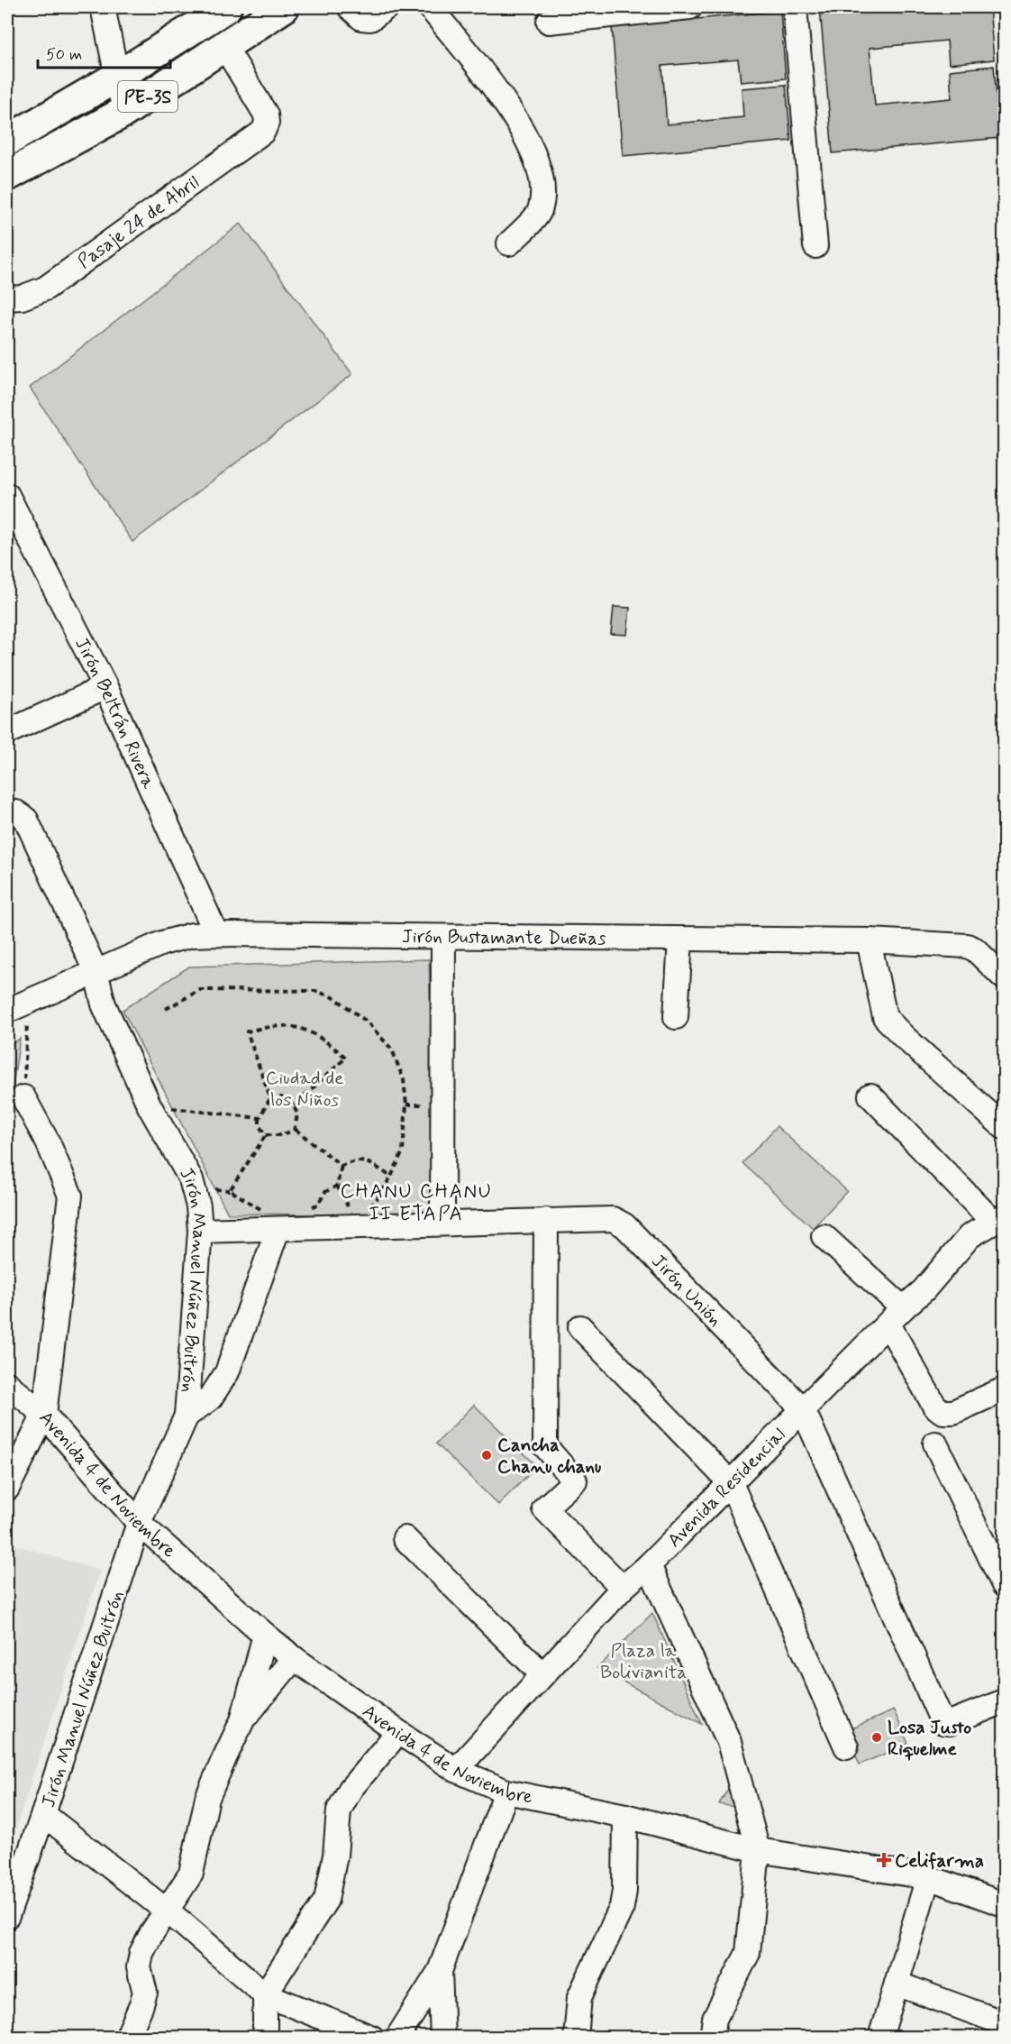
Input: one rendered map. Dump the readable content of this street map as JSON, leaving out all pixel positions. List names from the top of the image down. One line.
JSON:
{"streets":{"highway":["PE-3S"],"street":["Pasaje 24 de Abril","Jirón Beltrán Rivera","Jirón Bustamante Dueñas","Jirón Manuel Núñez Buitrón","Jirón Unión","Avenida 4 de Noviembre","Avenida Residencial"]},"crossings":[["PE-3S","Pasaje 24 de Abril"],["Jirón Beltrán Rivera","Jirón Bustamante Dueñas"],["Jirón Bustamante Dueñas","Jirón Manuel Núñez Buitrón"],["Jirón Manuel Núñez Buitrón","Jirón Unión"],["Jirón Manuel Núñez Buitrón","Avenida 4 de Noviembre"],["Jirón Unión","Avenida Residencial"],["Avenida 4 de Noviembre","Avenida Residencial"]],"districts":["CHANU CHANU II ETAPA"],"parks":["Ciudad de los Niños","Plaza la Bolivianita"],"places":{"other":["Cancha Chanu chanu","Losa Justo Riquelme"],"health":["Celifarma"]},"scale_bar":"50 m"}
